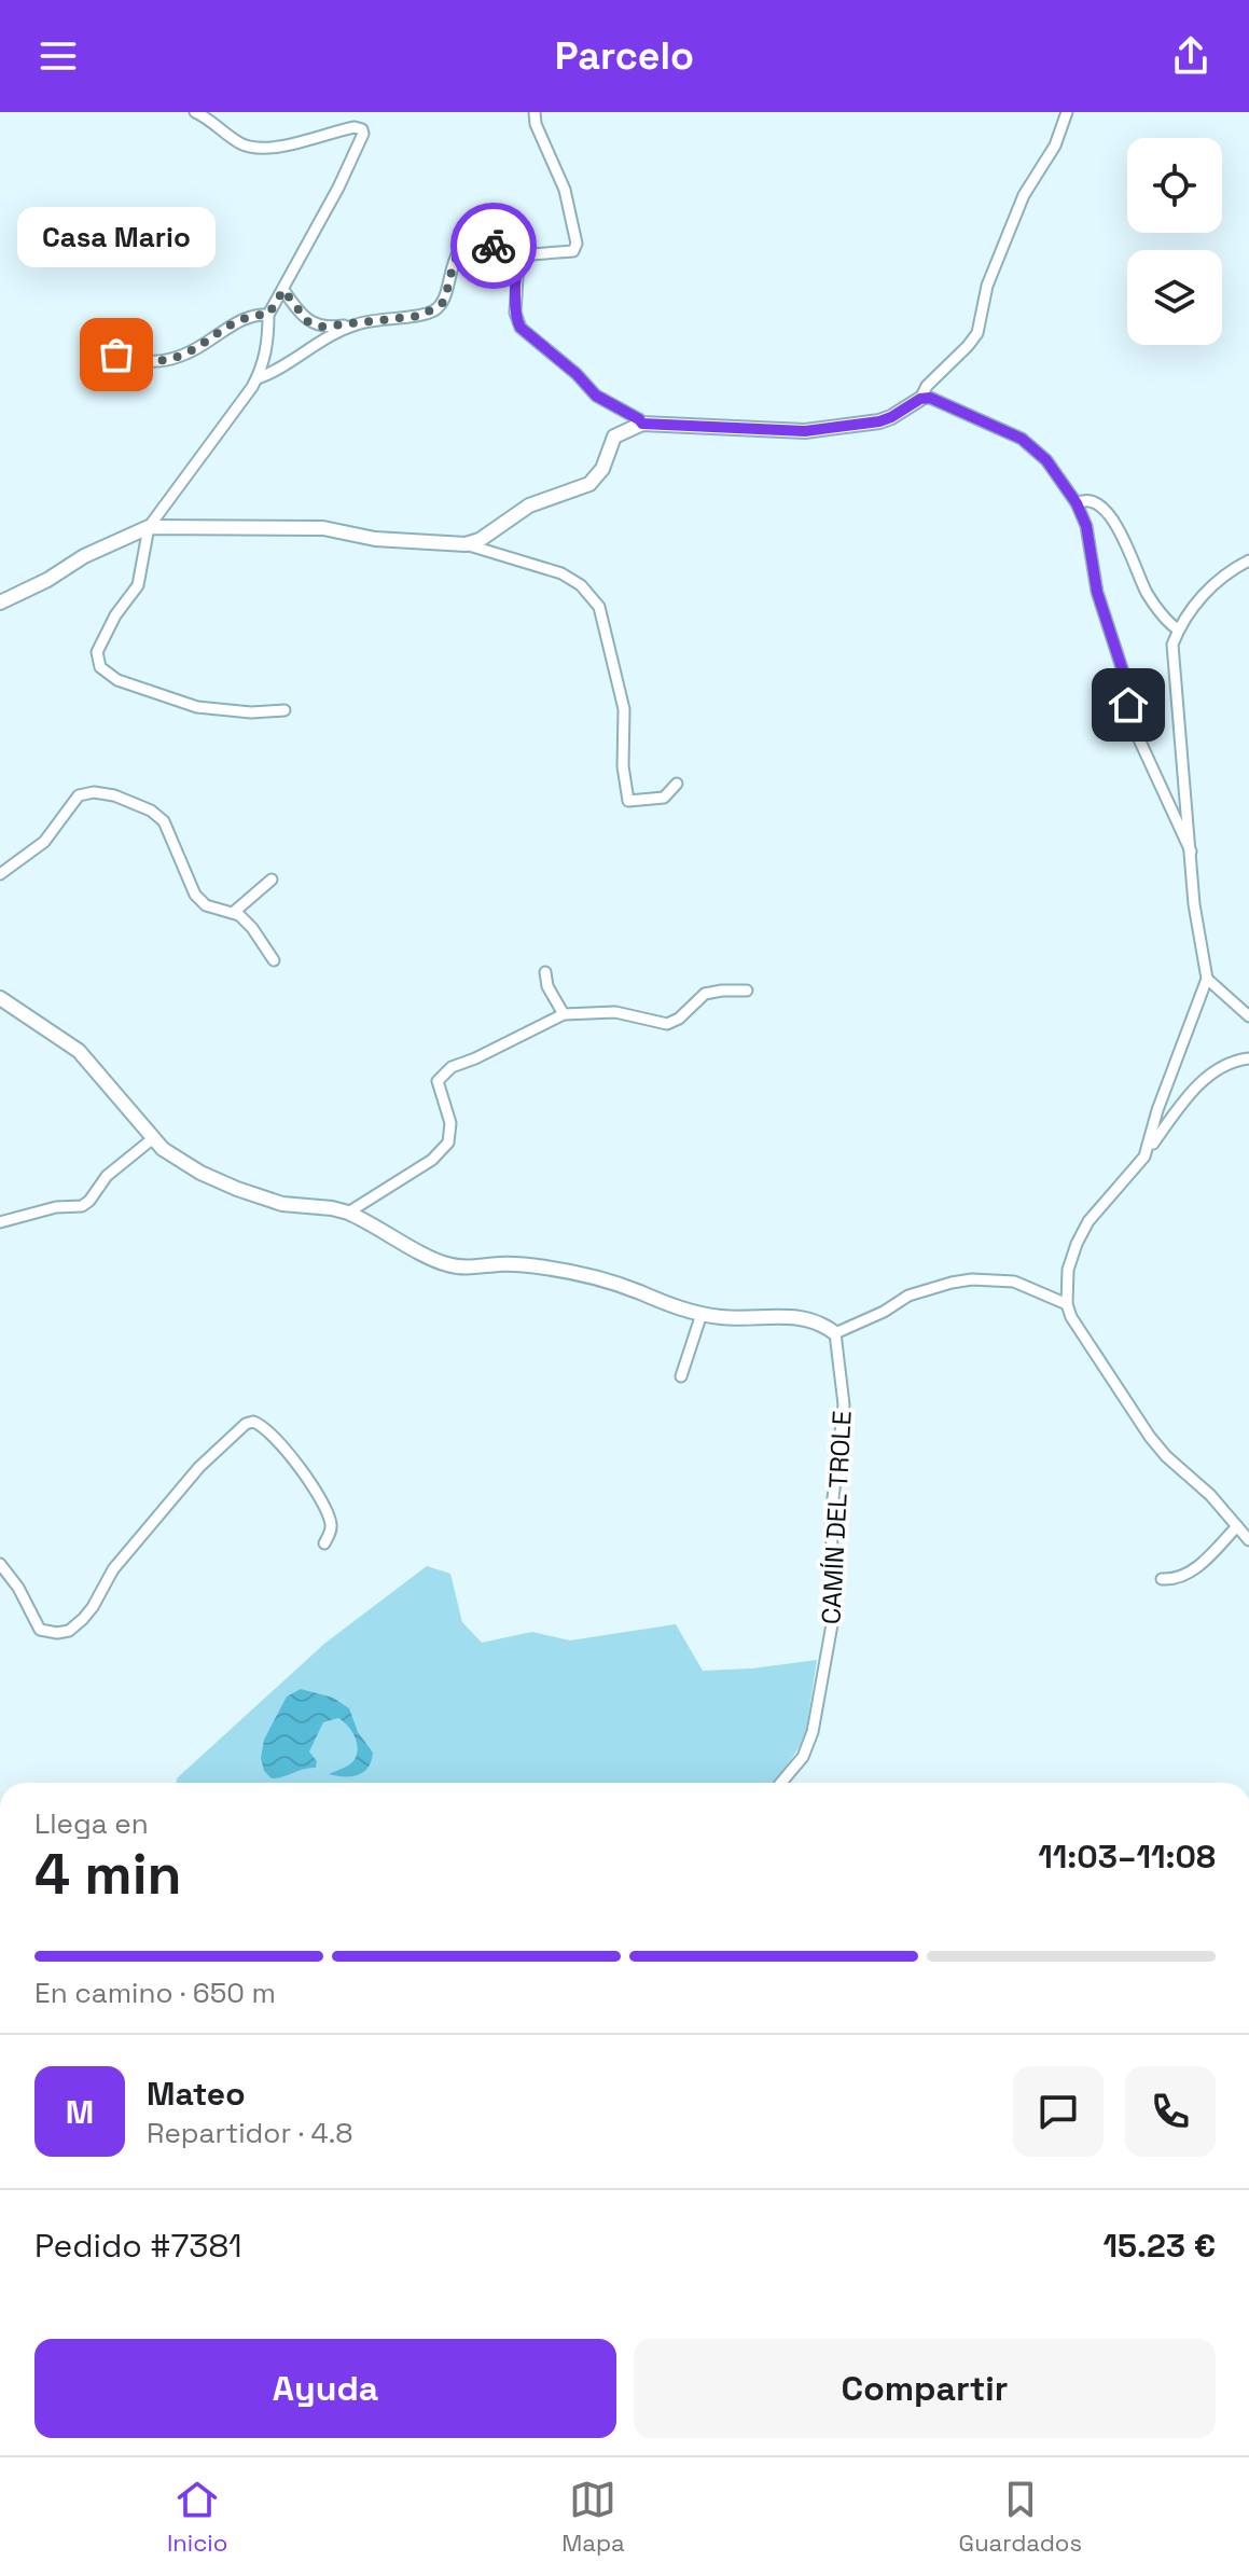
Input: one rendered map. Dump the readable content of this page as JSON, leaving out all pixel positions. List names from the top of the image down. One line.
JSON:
{"streets":{"street":["CAMÍN DEL TROLE"]},"places":["Casa Mario"],"page":{"header":"Parcelo","bubble":"Casa Mario","heading":["4 min","Llega en","11:03–11:08"],"panel":["Mateo","Repartidor · 4.8","Pedido #7381","15.23 €"],"bar":"En camino · 650 m","round":"M","buttons":["Ayuda","Compartir"],"tabs":["Inicio","Mapa","Guardados"]}}
